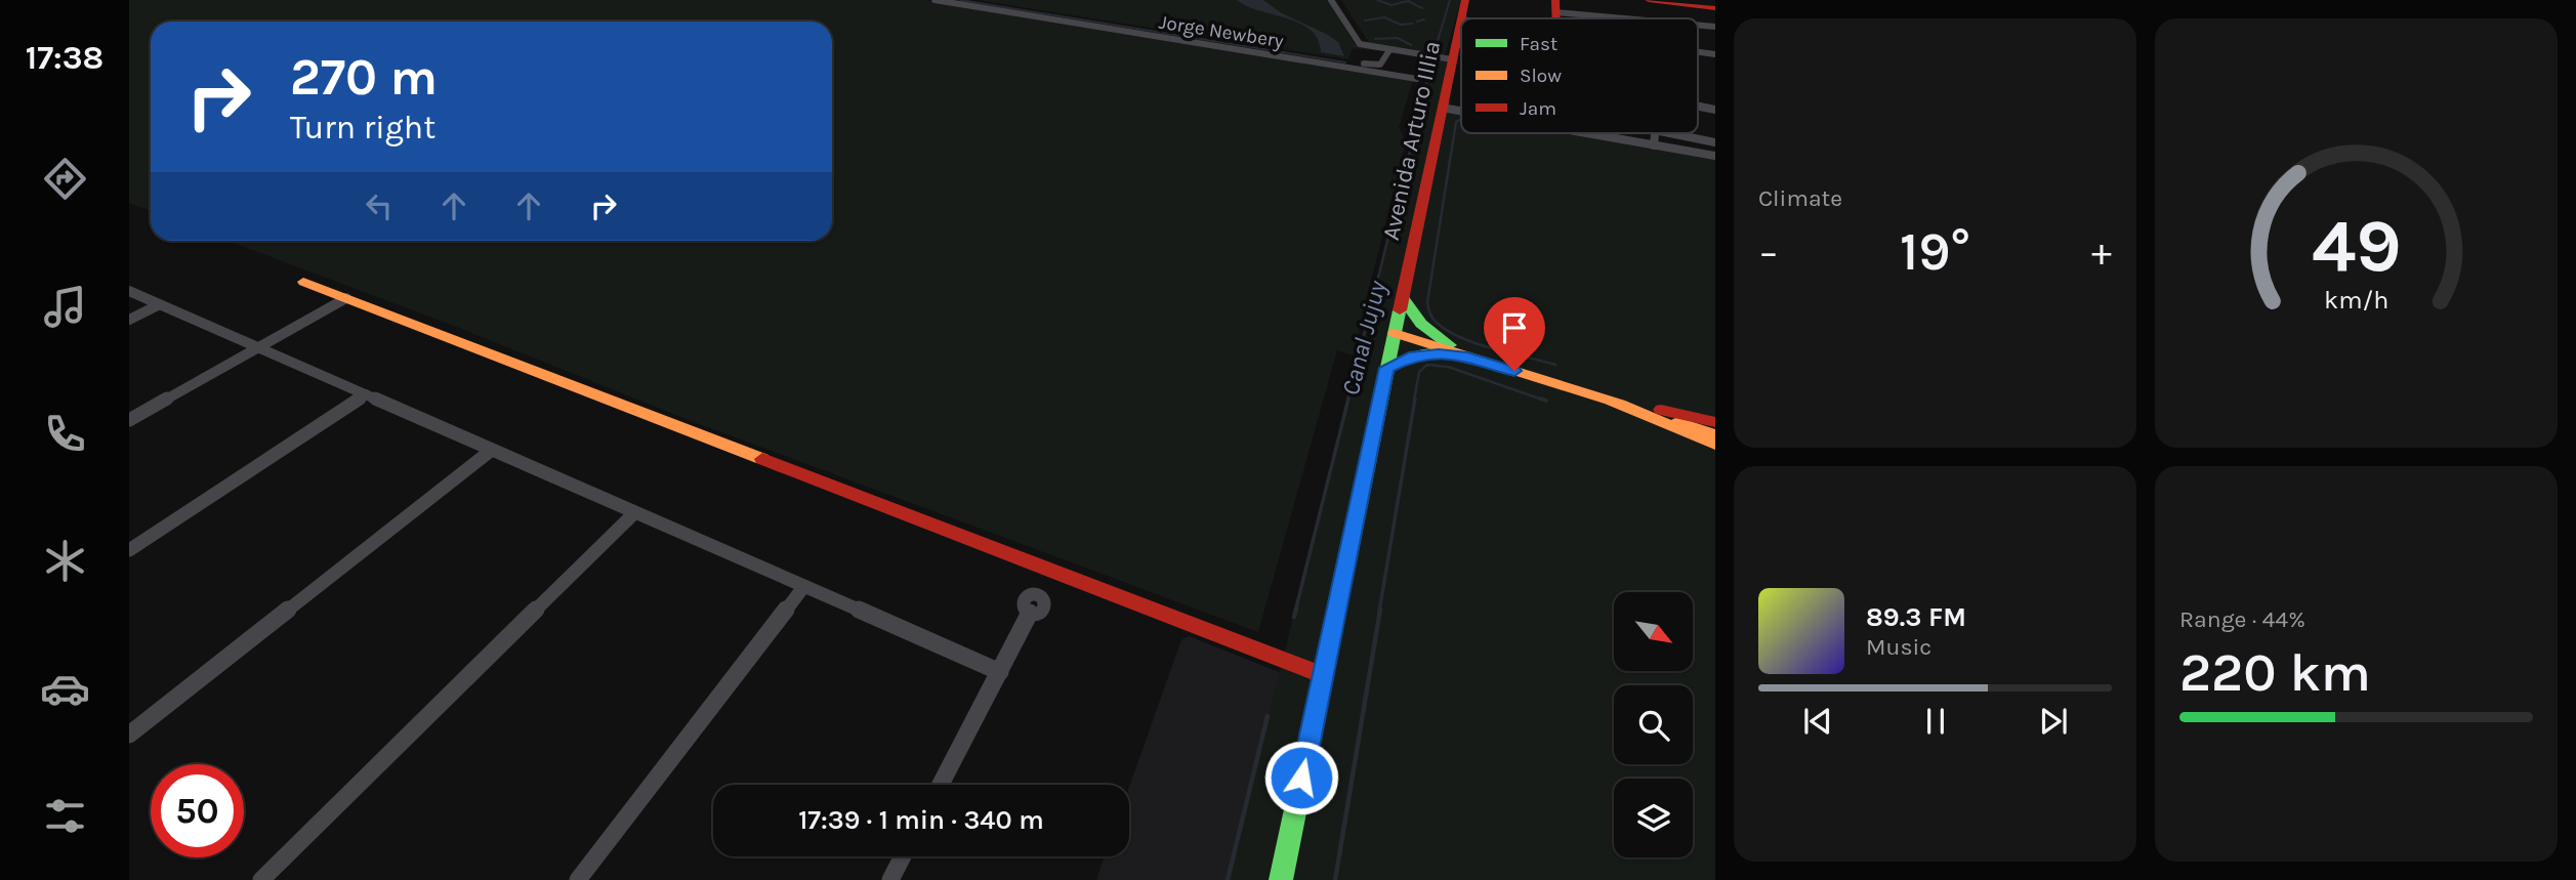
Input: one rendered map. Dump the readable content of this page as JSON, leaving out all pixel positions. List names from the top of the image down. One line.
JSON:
{"streets":{"main road":["Avenida Arturo Illia"],"street":["Jorge Newbery"]},"water":["Canal Jujuy"],"legend":["Fast","Slow","Jam"],"north":"bottom right","page":{"tabs":"17:38","tile":["Climate",["Range · 44%","220 km"]],"turn":["270 m","Turn right"],"heat":["−","19°","+"],"song":["89.3 FM","Music"],"limit":"50","trip":"17:39 · 1 min · 340 m","gauge":["49","km/h"]}}
